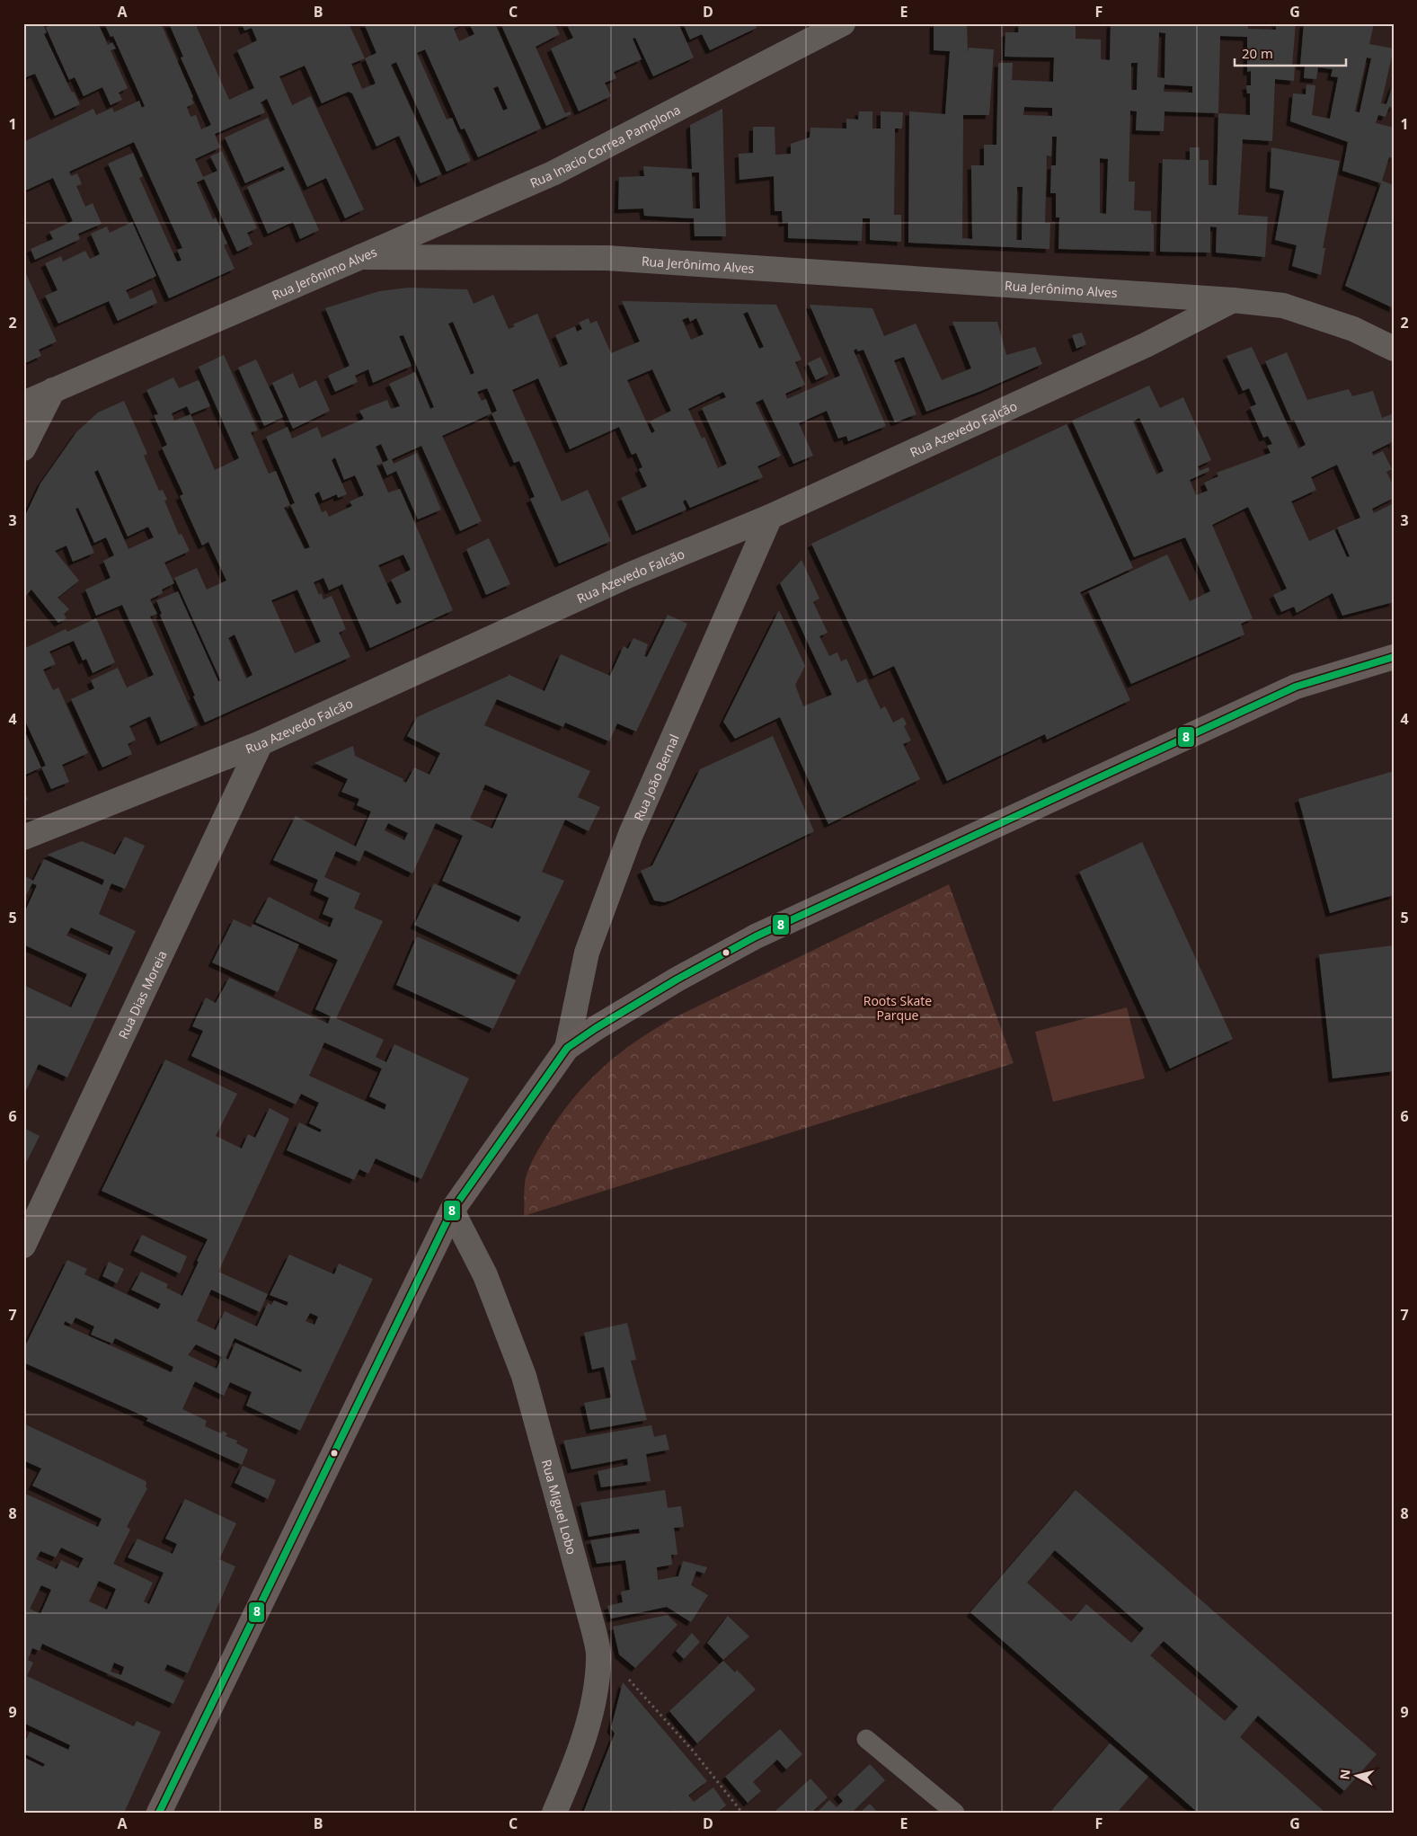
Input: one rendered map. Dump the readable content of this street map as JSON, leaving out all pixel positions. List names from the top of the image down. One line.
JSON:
{"streets":{"street":["Rua Inacio Correa Pamplona","Rua Jerônimo Alves","Rua Azevedo Falcão","Rua João Bernal","Rua Dias Moreia","Rua Miguel Lobo"]},"crossings":[["Rua Inacio Correa Pamplona","Rua Jerônimo Alves"],["Rua Jerônimo Alves","Rua Azevedo Falcão"],["Rua Azevedo Falcão","Rua João Bernal"],["Rua Azevedo Falcão","Rua Dias Moreia"]],"parks":["Roots Skate Parque"],"lines":["transit line 8"],"scale_bar":"20 m","north":"left","grid":{"columns":["A","B","C","D","E","F","G"],"rows":["1","2","3","4","5","6","7","8","9"]}}
